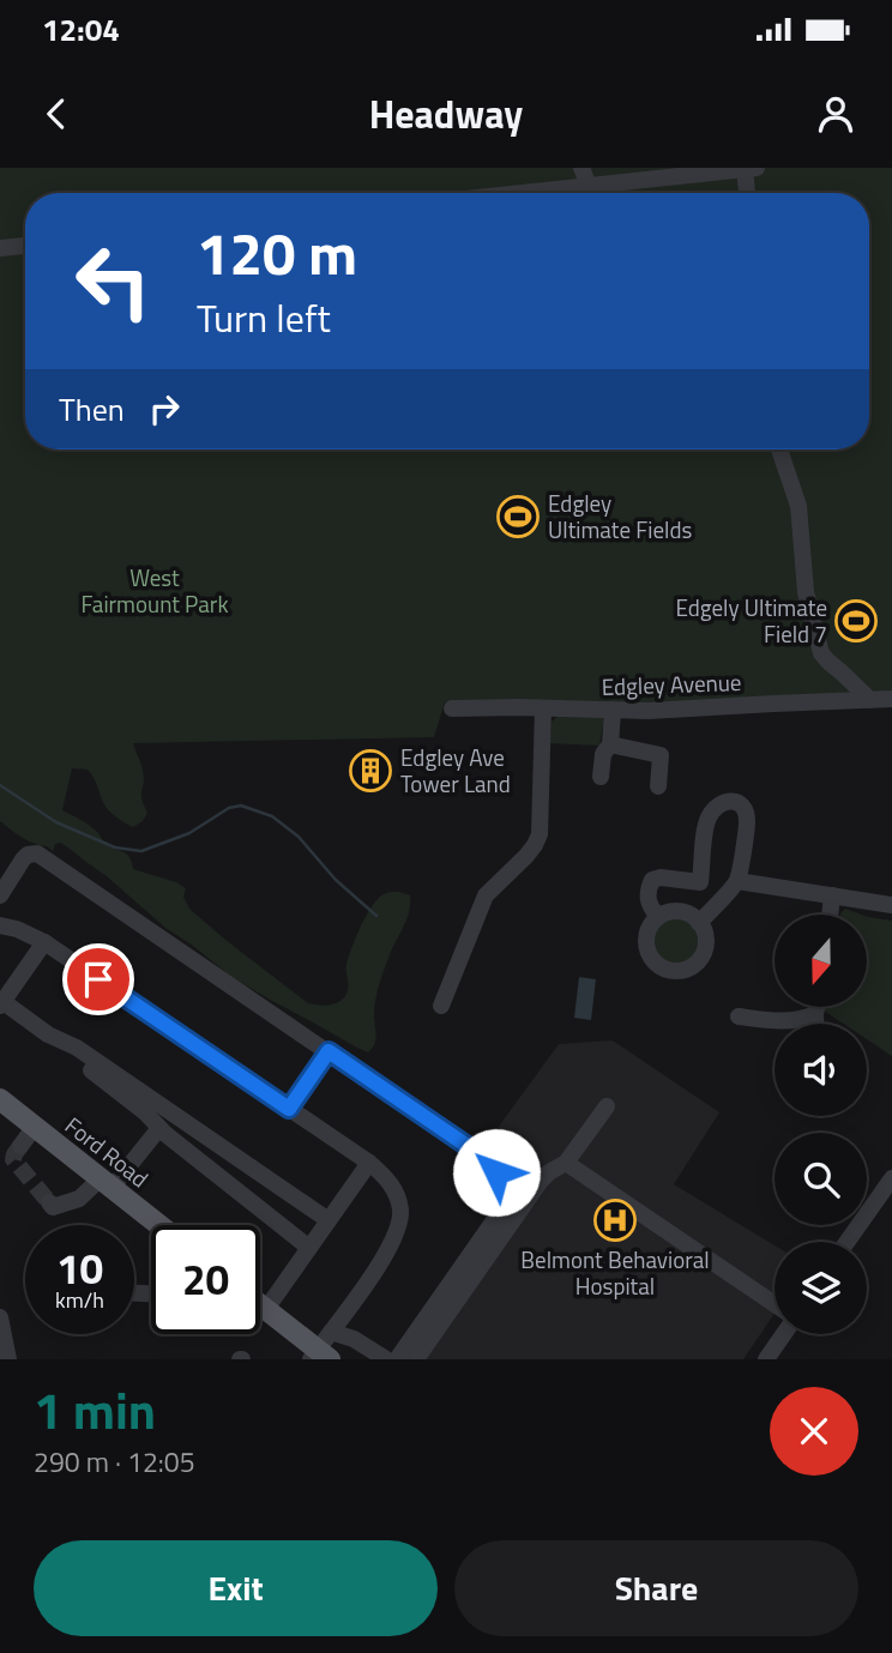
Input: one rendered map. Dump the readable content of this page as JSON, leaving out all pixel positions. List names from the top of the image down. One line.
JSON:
{"streets":{"main road":["Ford Road"],"street":["Edgley Avenue"]},"parks":["West Fairmount Park"],"places":{"sports":["Edgley Ultimate Fields","Edgely Ultimate Field 7"],"building":["Edgley Ave Tower Land"],"hospital":["Belmont Behavioral Hospital"]},"north":"bottom","page":{"status":"12:04","header":"Headway","turn":["120 m","Turn left"],"then":"Then","speed":"10 km/h","limit":"20","heading":["1 min","290 m · 12:05"],"buttons":["Exit","Share"]}}
